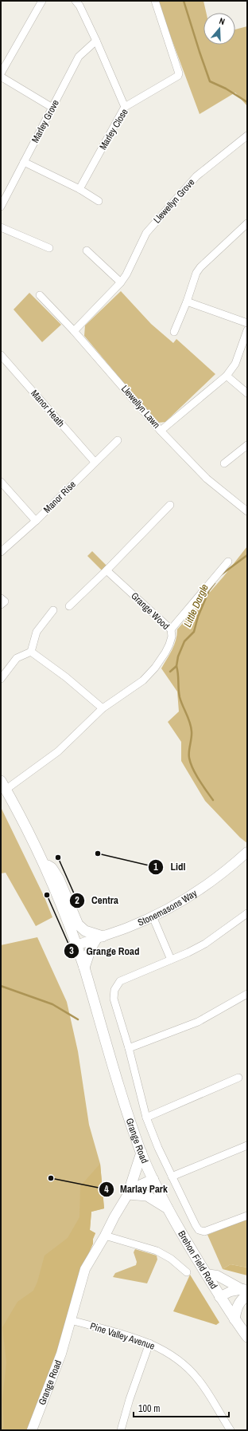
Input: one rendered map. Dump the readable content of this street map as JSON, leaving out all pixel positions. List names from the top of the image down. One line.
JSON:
{"streets":{"main road":["Grange Road","Brehon Field Road"],"street":["Marley Grove","Marley Close","Llewellyn Grove","Llewellyn Lawn","Manor Heath","Manor Rise","Grange Wood","Stonemasons Way","Pine Valley Avenue"]},"crossings":[["Llewellyn Grove","Llewellyn Lawn"],["Manor Heath","Manor Rise"],["Grange Wood","Grange Road"],["Stonemasons Way","Grange Road"],["Grange Road","Brehon Field Road"],["Grange Road","Pine Valley Avenue"]],"water":["Little Dargle"],"places":["Lidl","Centra","Grange Road","Marlay Park"],"scale_bar":"100 m","north":"top"}
